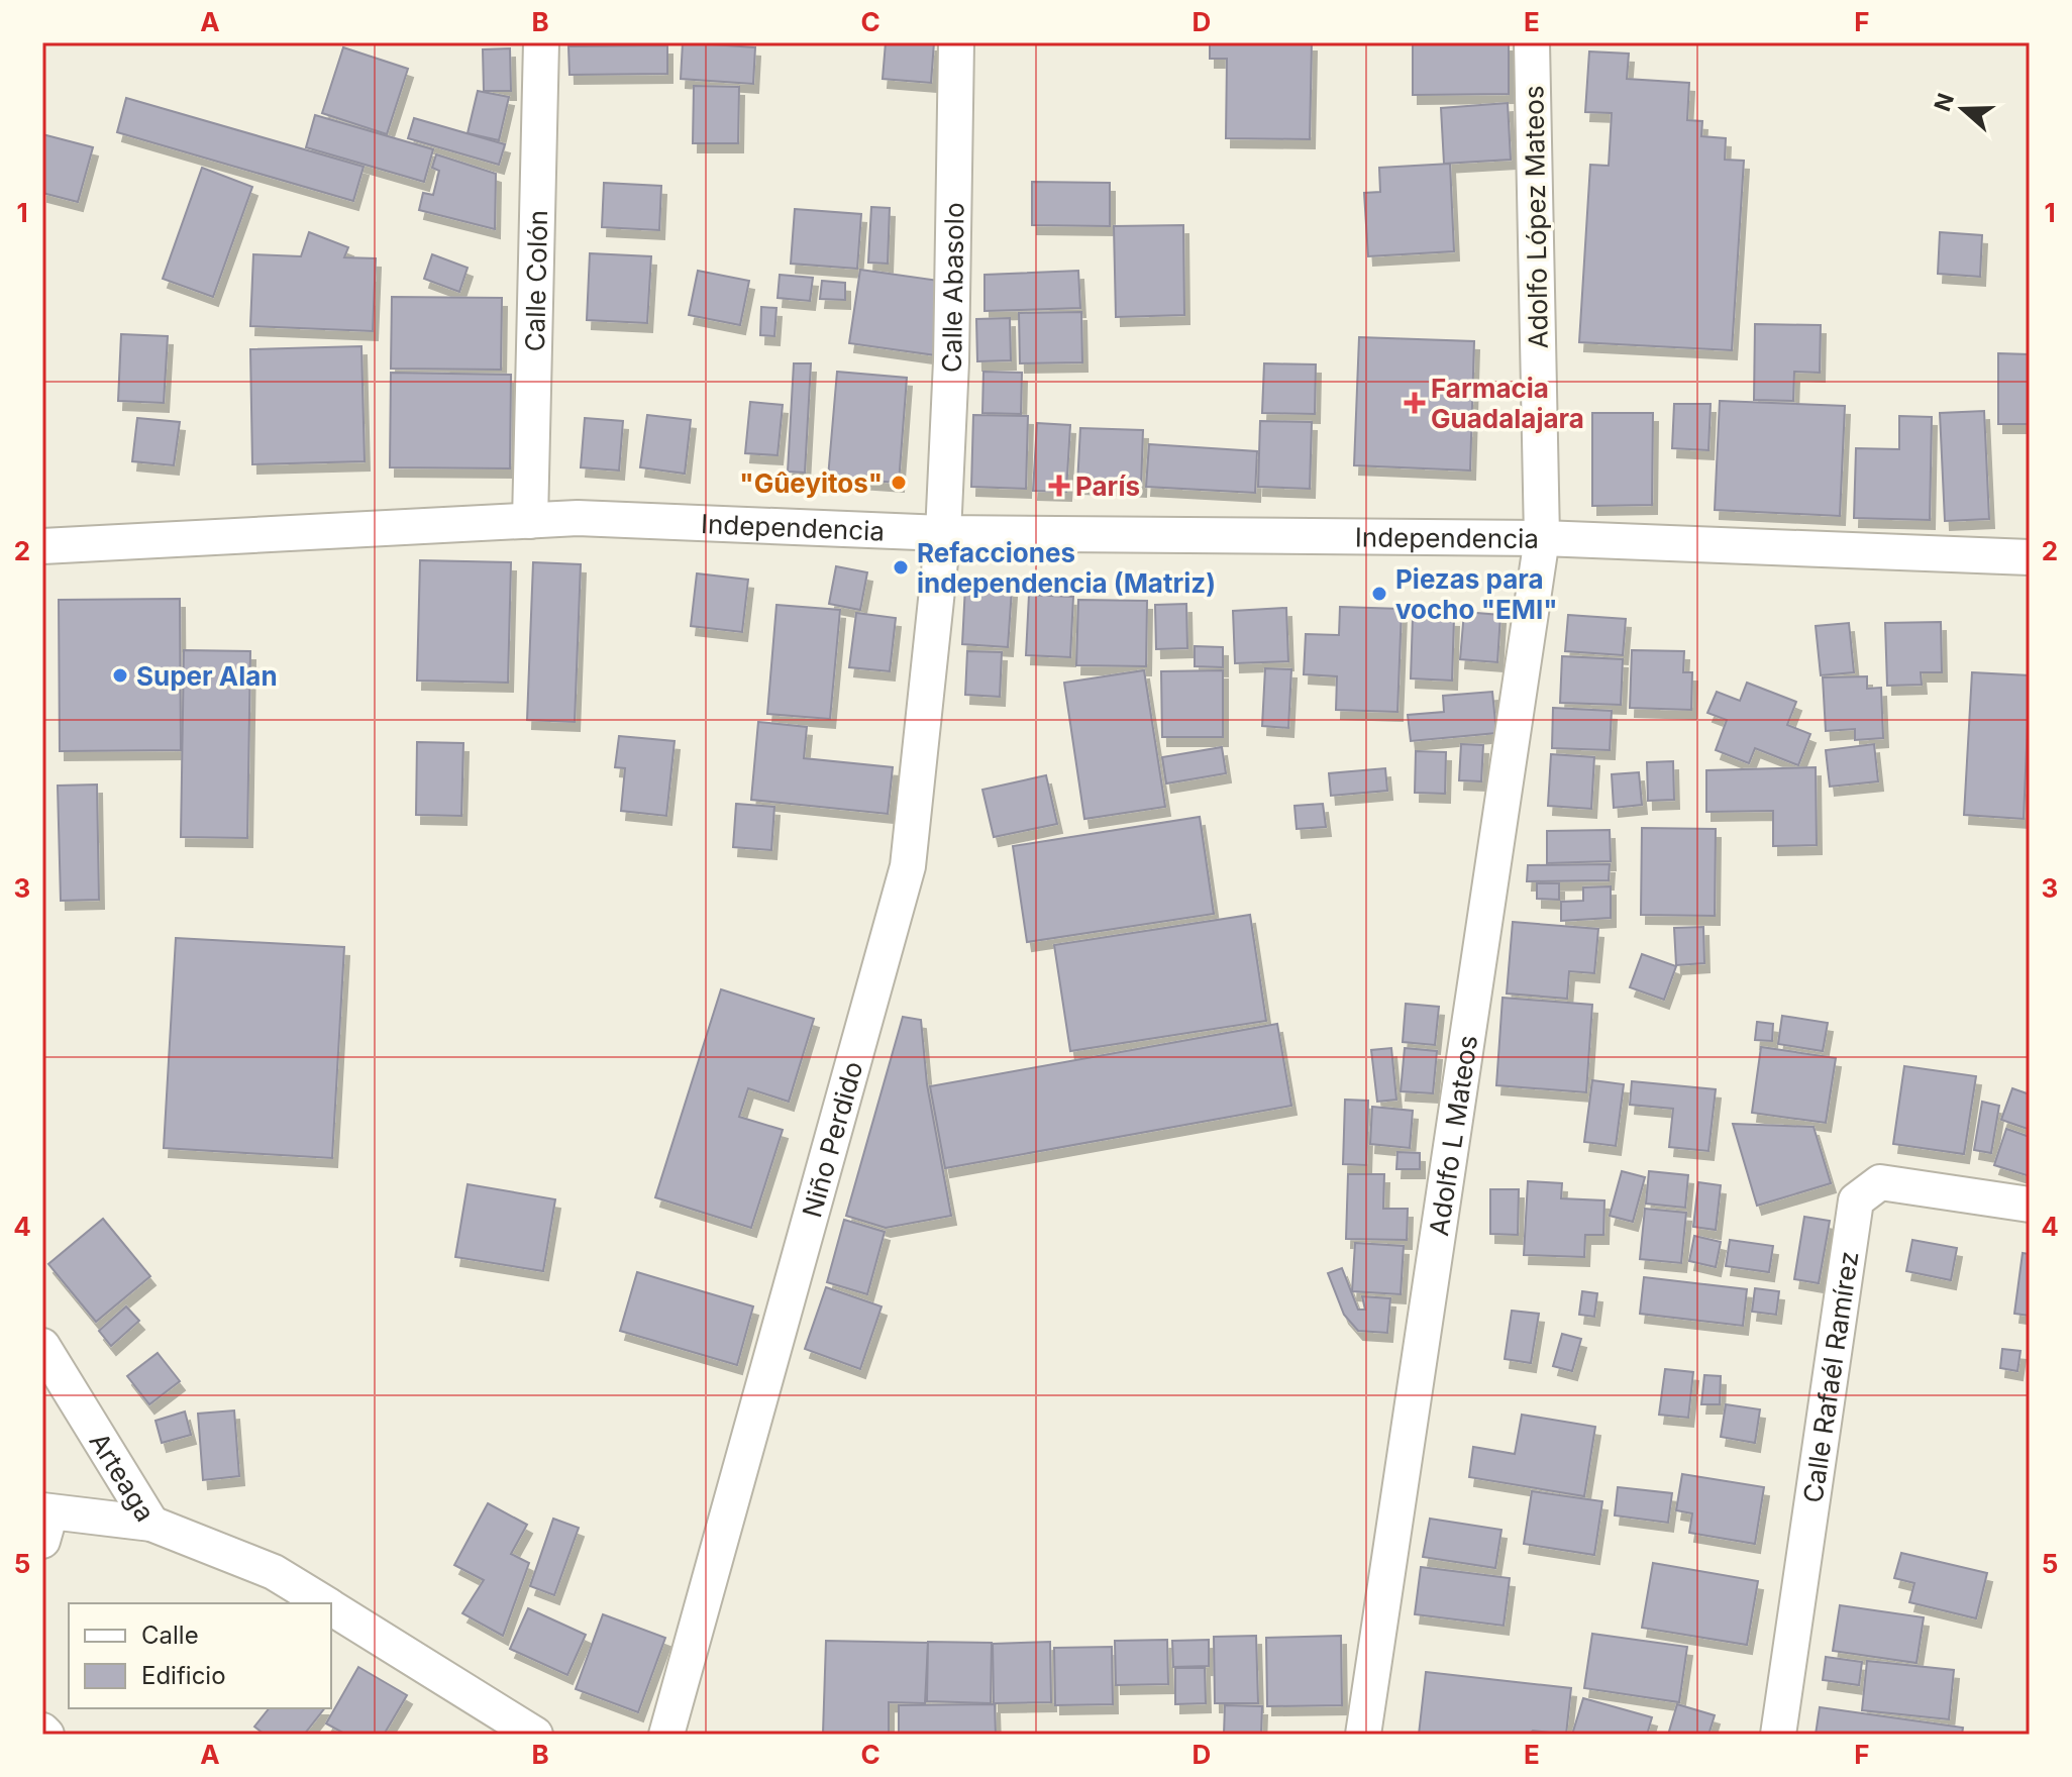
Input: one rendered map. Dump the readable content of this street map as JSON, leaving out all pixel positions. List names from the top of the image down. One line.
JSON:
{"streets":{"street":["Adolfo López Mateos","Calle Colón","Calle Abasolo","Independencia","Adolfo L Mateos","Niño Perdido","Calle Rafaél Ramírez","Arteaga"]},"crossings":[["Adolfo López Mateos","Independencia"],["Adolfo López Mateos","Adolfo L Mateos"],["Calle Colón","Independencia"],["Calle Abasolo","Independencia"],["Calle Abasolo","Niño Perdido"],["Independencia","Adolfo L Mateos"],["Independencia","Niño Perdido"]],"places":{"health":["Farmacia Guadalajara","París"],"other":["\"Gûeyitos\"","Refacciones independencia (Matriz)","Piezas para vocho \"EMI\"","Super Alan"]},"legend":["Calle","Edificio"],"north":"left","grid":{"columns":["A","B","C","D","E","F"],"rows":["1","2","3","4","5"]}}
